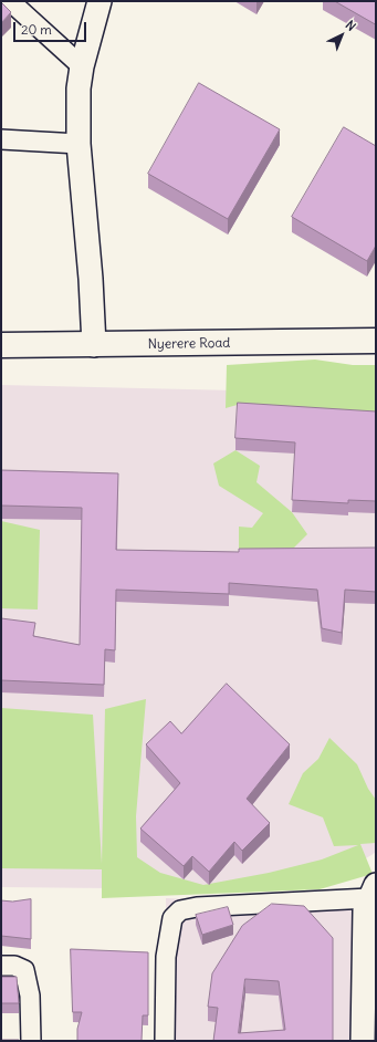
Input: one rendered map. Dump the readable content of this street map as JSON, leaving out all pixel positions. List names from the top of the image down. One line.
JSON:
{"streets":{"main road":["Nyerere Road"]},"scale_bar":"20 m","north":"top right"}
